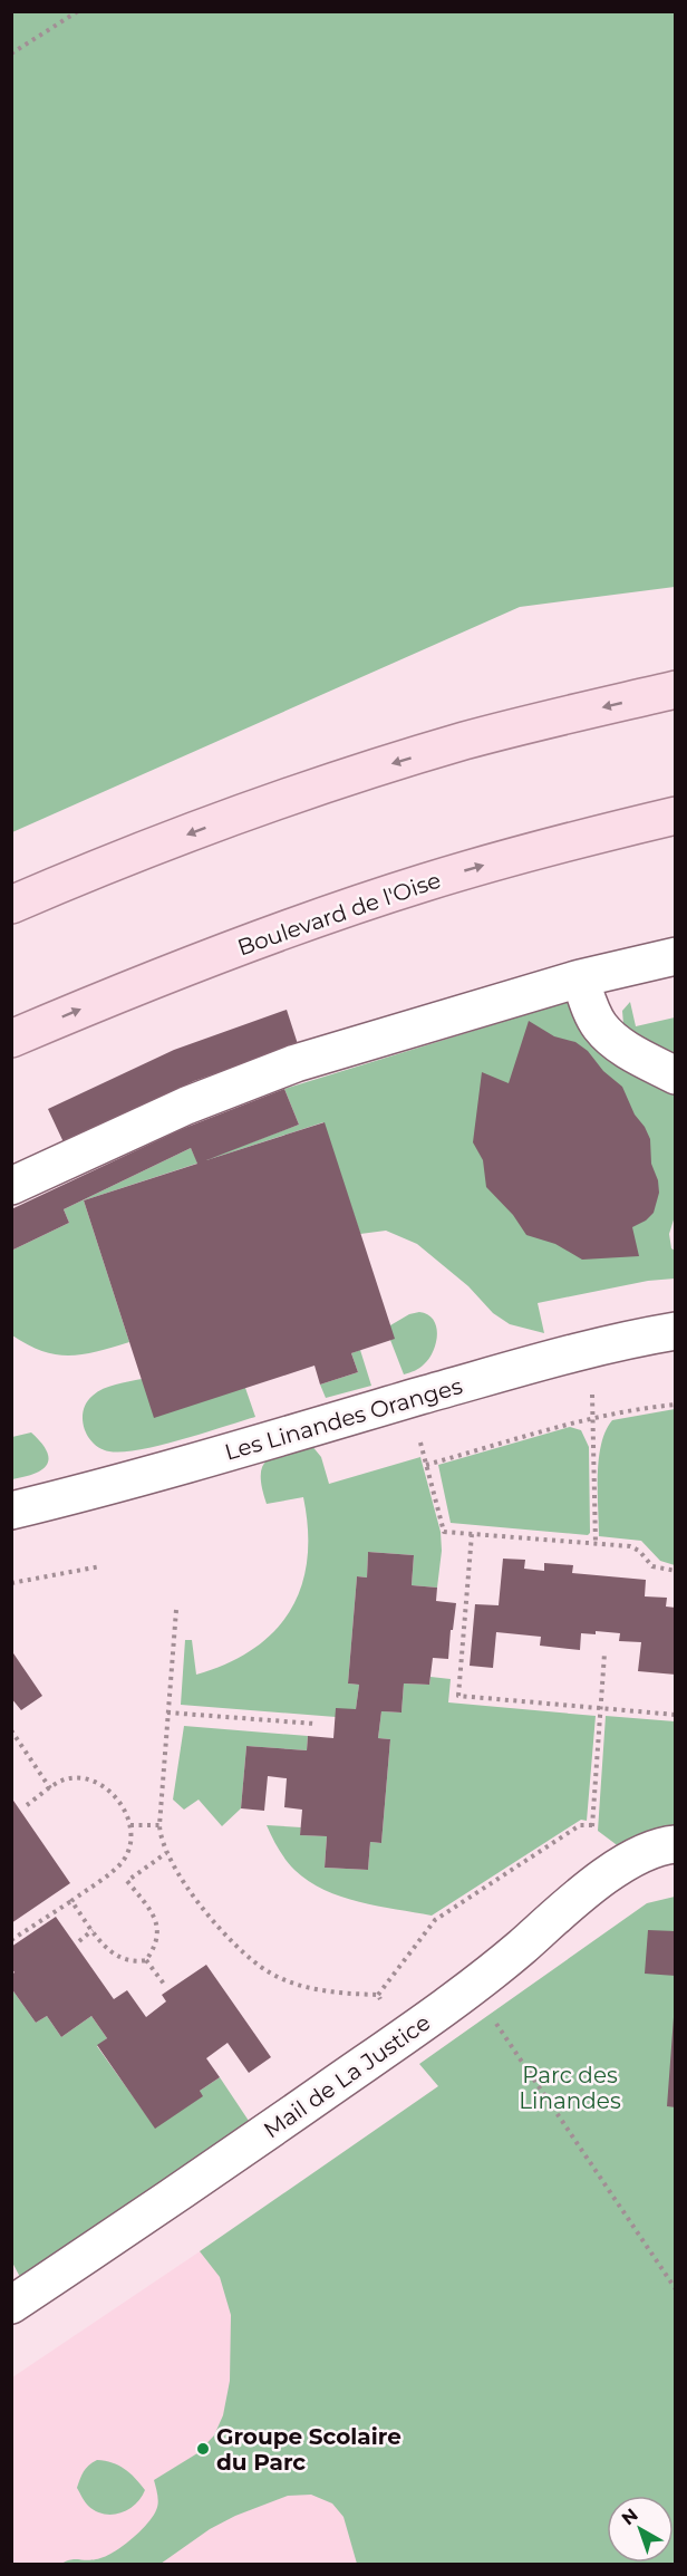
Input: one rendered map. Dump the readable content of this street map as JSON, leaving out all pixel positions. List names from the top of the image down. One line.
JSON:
{"streets":{"main road":["Boulevard de l'Oise"],"street":["Les Linandes Oranges","Mail de La Justice"]},"parks":["Parc des Linandes"],"places":["Groupe Scolaire du Parc"],"north":"top left"}
